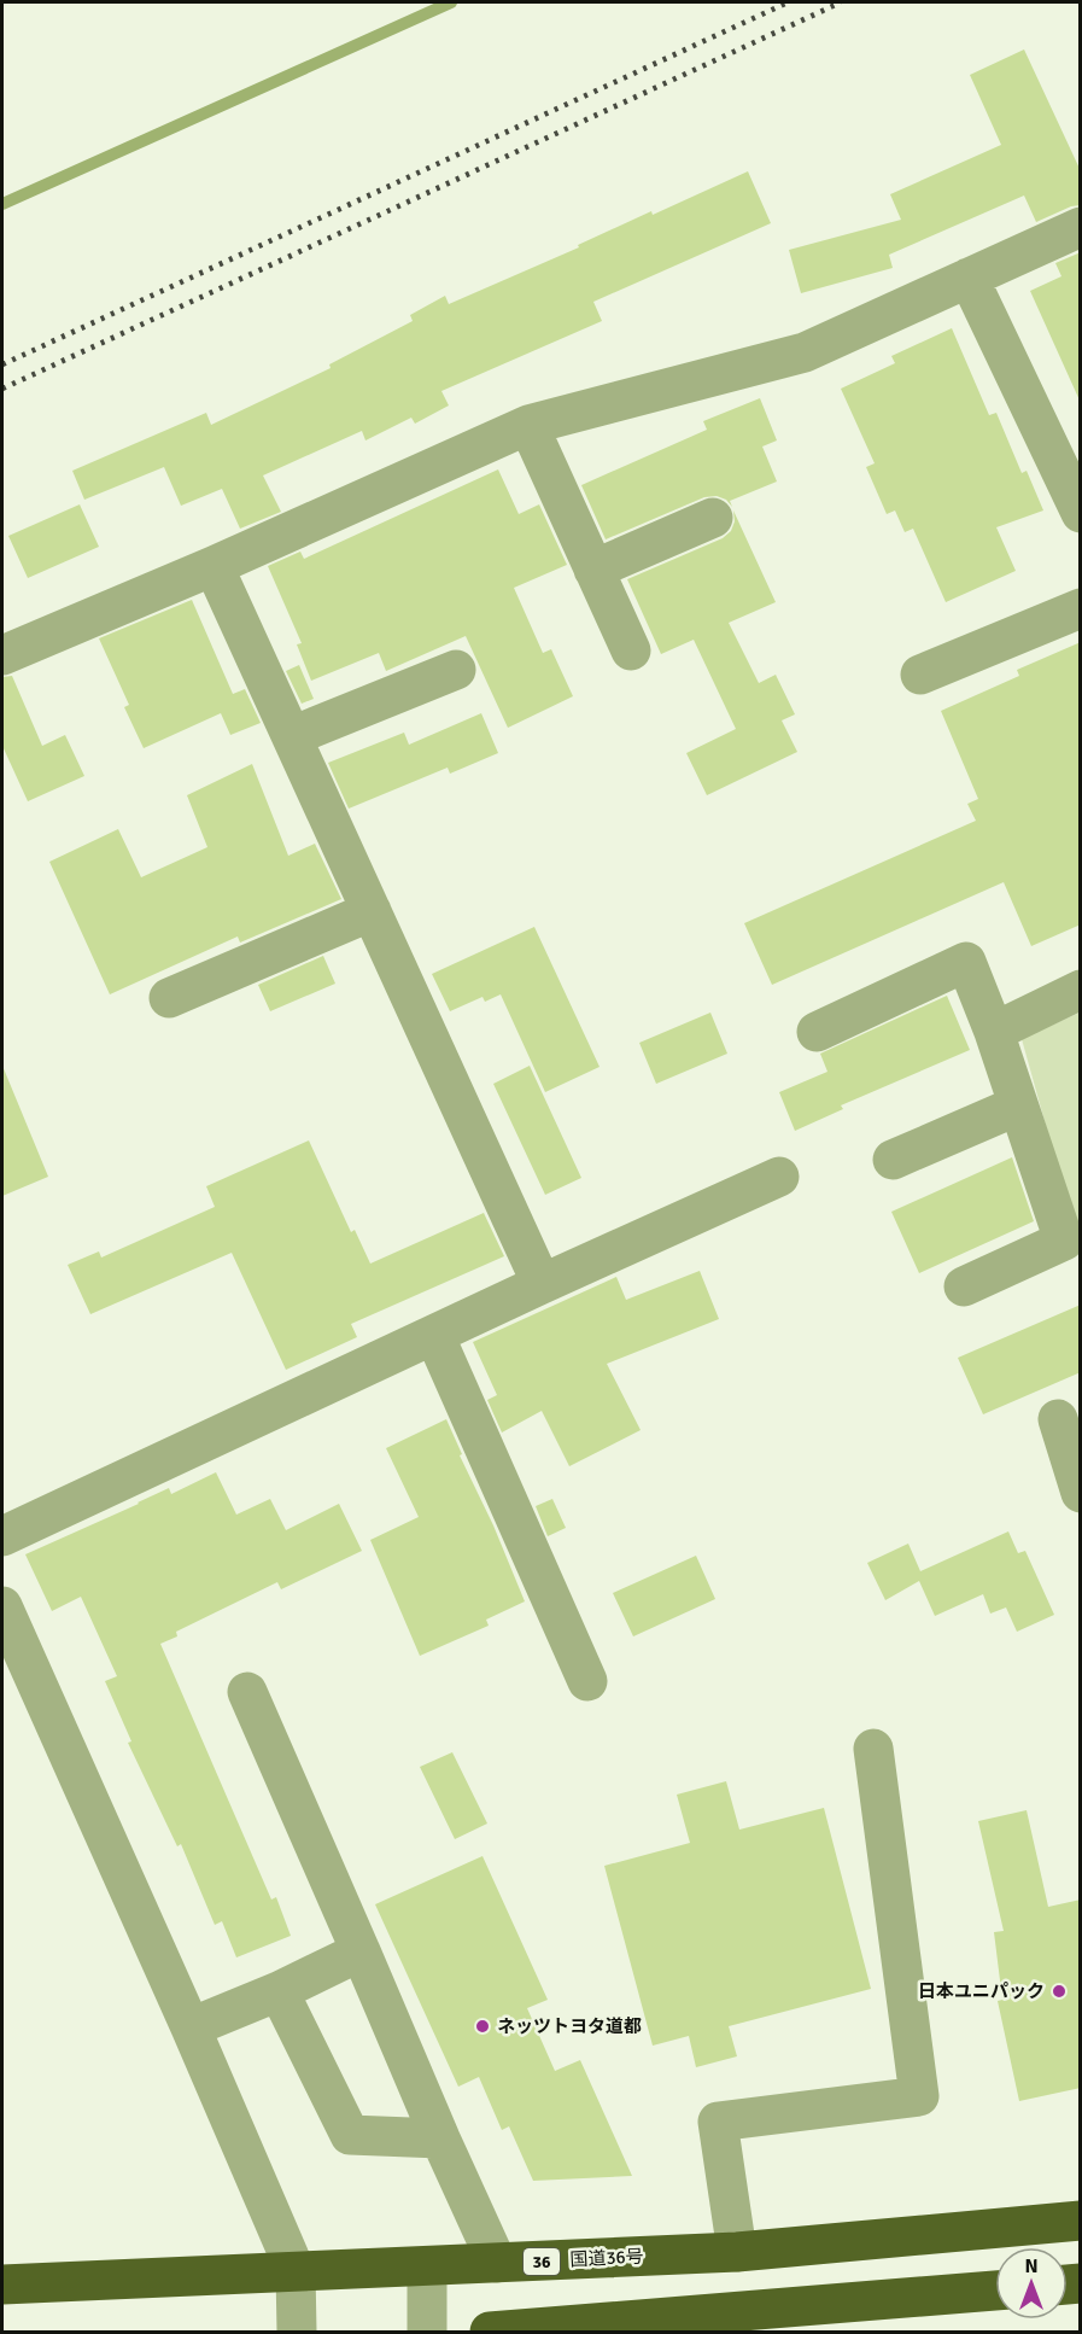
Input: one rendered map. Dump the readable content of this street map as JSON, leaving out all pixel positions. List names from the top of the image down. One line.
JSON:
{"streets":{"highway":["国道36号","36"]},"places":["日本ユニパック","ネッツトヨタ道都"],"north":"top"}
